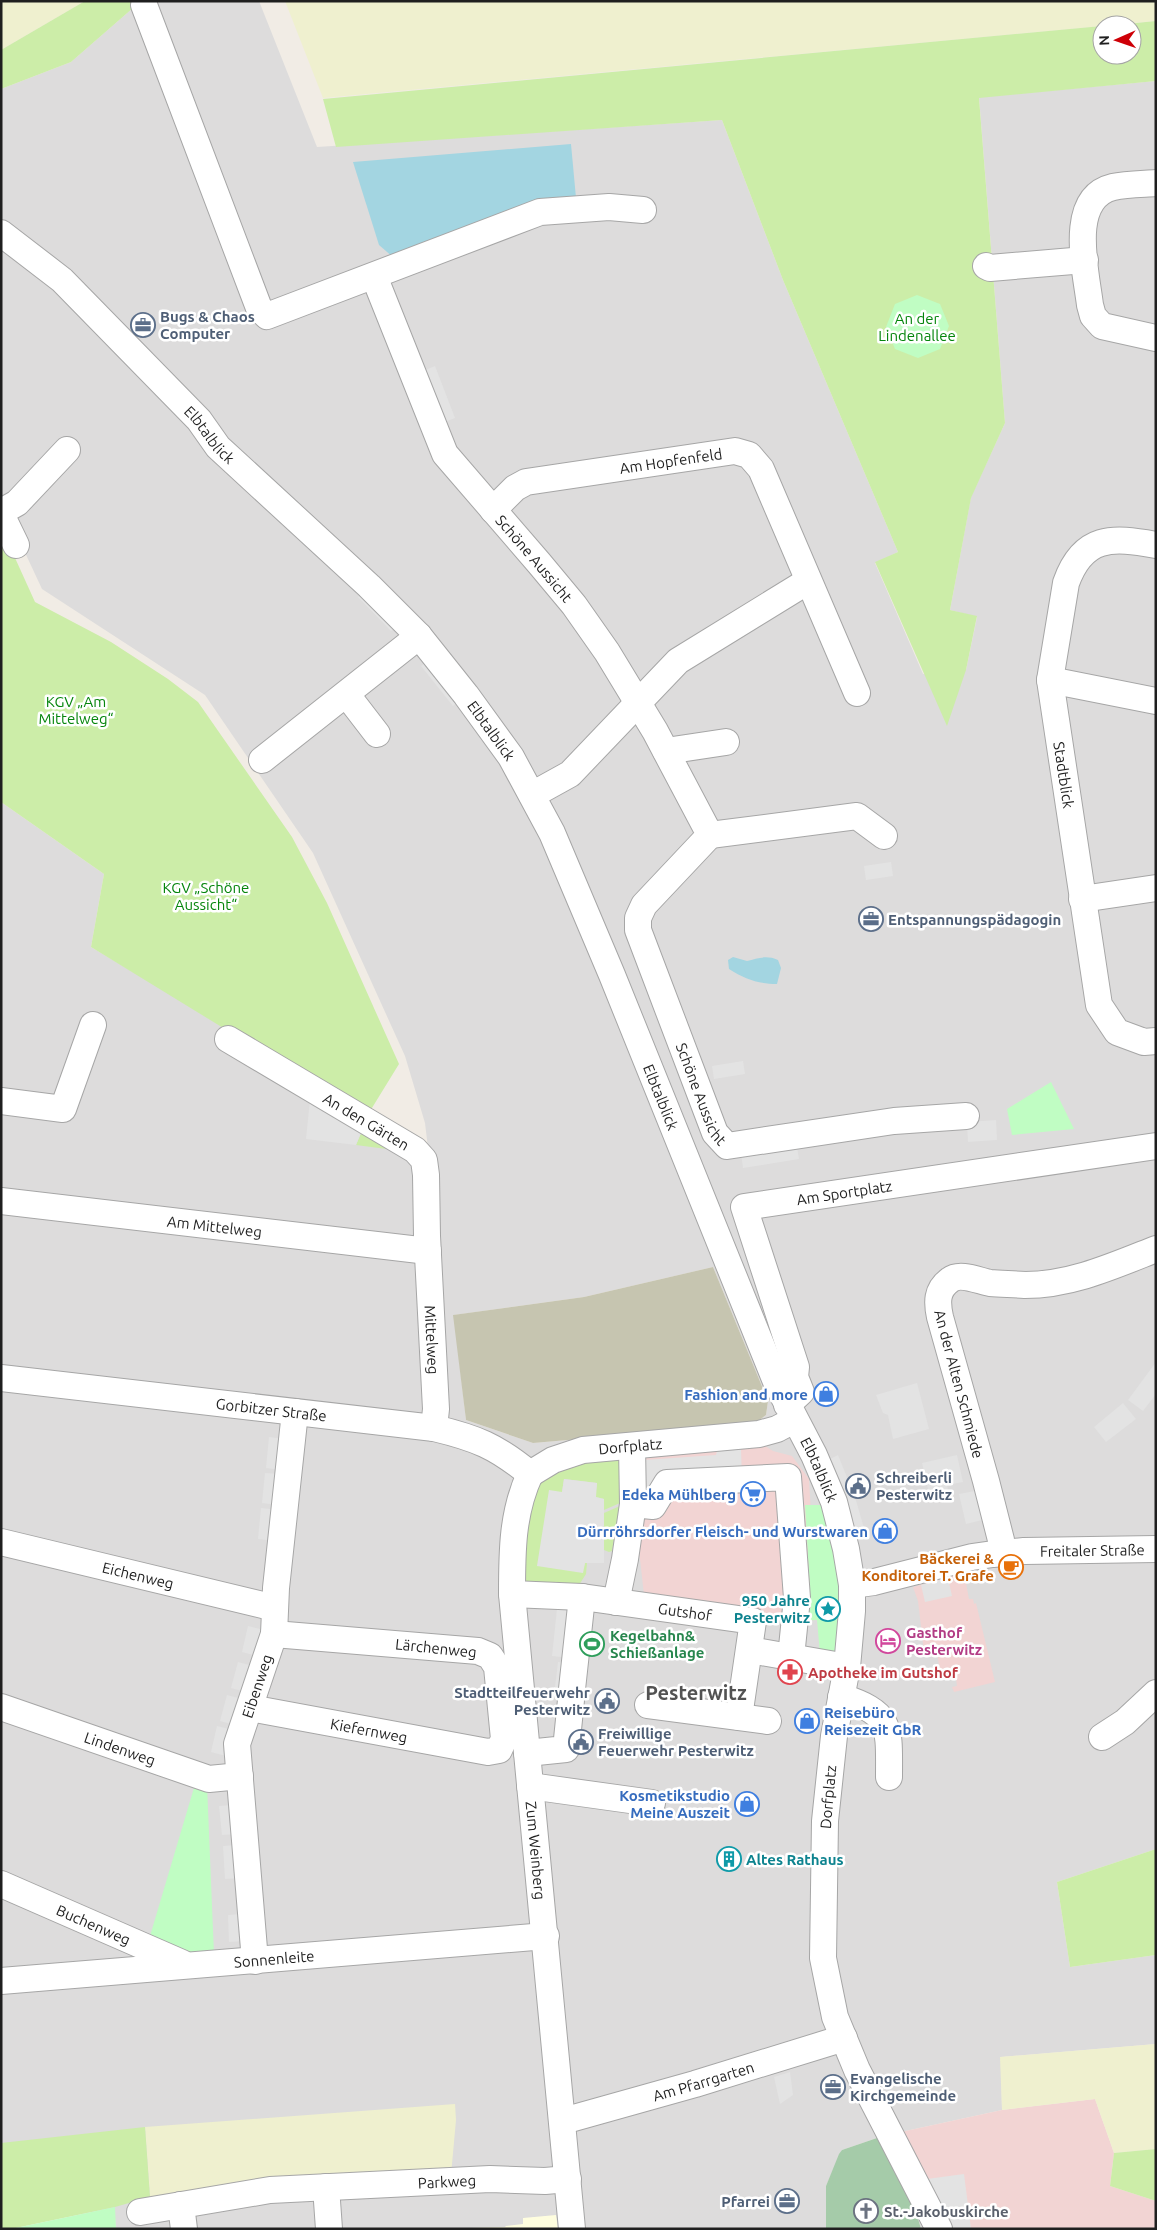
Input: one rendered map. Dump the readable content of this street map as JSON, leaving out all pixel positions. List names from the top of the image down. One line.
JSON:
{"streets":{"street":["Elbtalblick","Am Hopfenfeld","Schöne Aussicht","Stadtblick","An den Gärten","Am Sportplatz","Am Mittelweg","Mittelweg","An der Alten Schmiede","Gorbitzer Straße","Dorfplatz","Freitaler Straße","Eichenweg","Gutshof","Lärchenweg","Eibenweg","Kiefernweg","Lindenweg","Zum Weinberg","Buchenweg","Sonnenleite","Am Pfarrgarten","Parkweg"]},"crossings":[["Elbtalblick","Am Sportplatz"],["Elbtalblick","Dorfplatz"],["Elbtalblick","Freitaler Straße"],["Am Hopfenfeld","Schöne Aussicht"],["An den Gärten","Am Mittelweg"],["An den Gärten","Mittelweg"],["Am Sportplatz","Dorfplatz"],["Am Mittelweg","Mittelweg"],["Mittelweg","Gorbitzer Straße"],["An der Alten Schmiede","Freitaler Straße"],["Gorbitzer Straße","Dorfplatz"],["Gorbitzer Straße","Eibenweg"],["Gorbitzer Straße","Zum Weinberg"],["Dorfplatz","Freitaler Straße"],["Dorfplatz","Zum Weinberg"],["Dorfplatz","Am Pfarrgarten"],["Eichenweg","Eibenweg"],["Lärchenweg","Eibenweg"],["Lärchenweg","Kiefernweg"],["Eibenweg","Kiefernweg"],["Eibenweg","Lindenweg"],["Eibenweg","Sonnenleite"],["Zum Weinberg","Sonnenleite"],["Zum Weinberg","Am Pfarrgarten"],["Zum Weinberg","Parkweg"],["Buchenweg","Sonnenleite"]],"districts":["Pesterwitz"],"parks":["An der Lindenallee","KGV „Am Mittelweg“","KGV „Schöne Aussicht“"],"places":{"office":["Bugs & Chaos Computer","Entspannungspädagogin","Evangelische Kirchgemeinde","Pfarrei"],"shop":["Fashion and more","Dürrröhrsdorfer Fleisch- und Wurstwaren","Reisebüro Reisezeit GbR","Kosmetikstudio Meine Auszeit"],"public building":["Schreiberli Pesterwitz","Stadtteilfeuerwehr Pesterwitz","Freiwillige Feuerwehr Pesterwitz"],"supermarket":["Edeka Mühlberg"],"cafe":["Bäckerei & Konditorei T. Grafe"],"place":["950 Jahre Pesterwitz"],"hotel":["Gasthof Pesterwitz"],"sports":["Kegelbahn& Schießanlage"],"pharmacy":["Apotheke im Gutshof"],"building":["Altes Rathaus"],"church":["St.-Jakobuskirche"]},"north":"left"}
